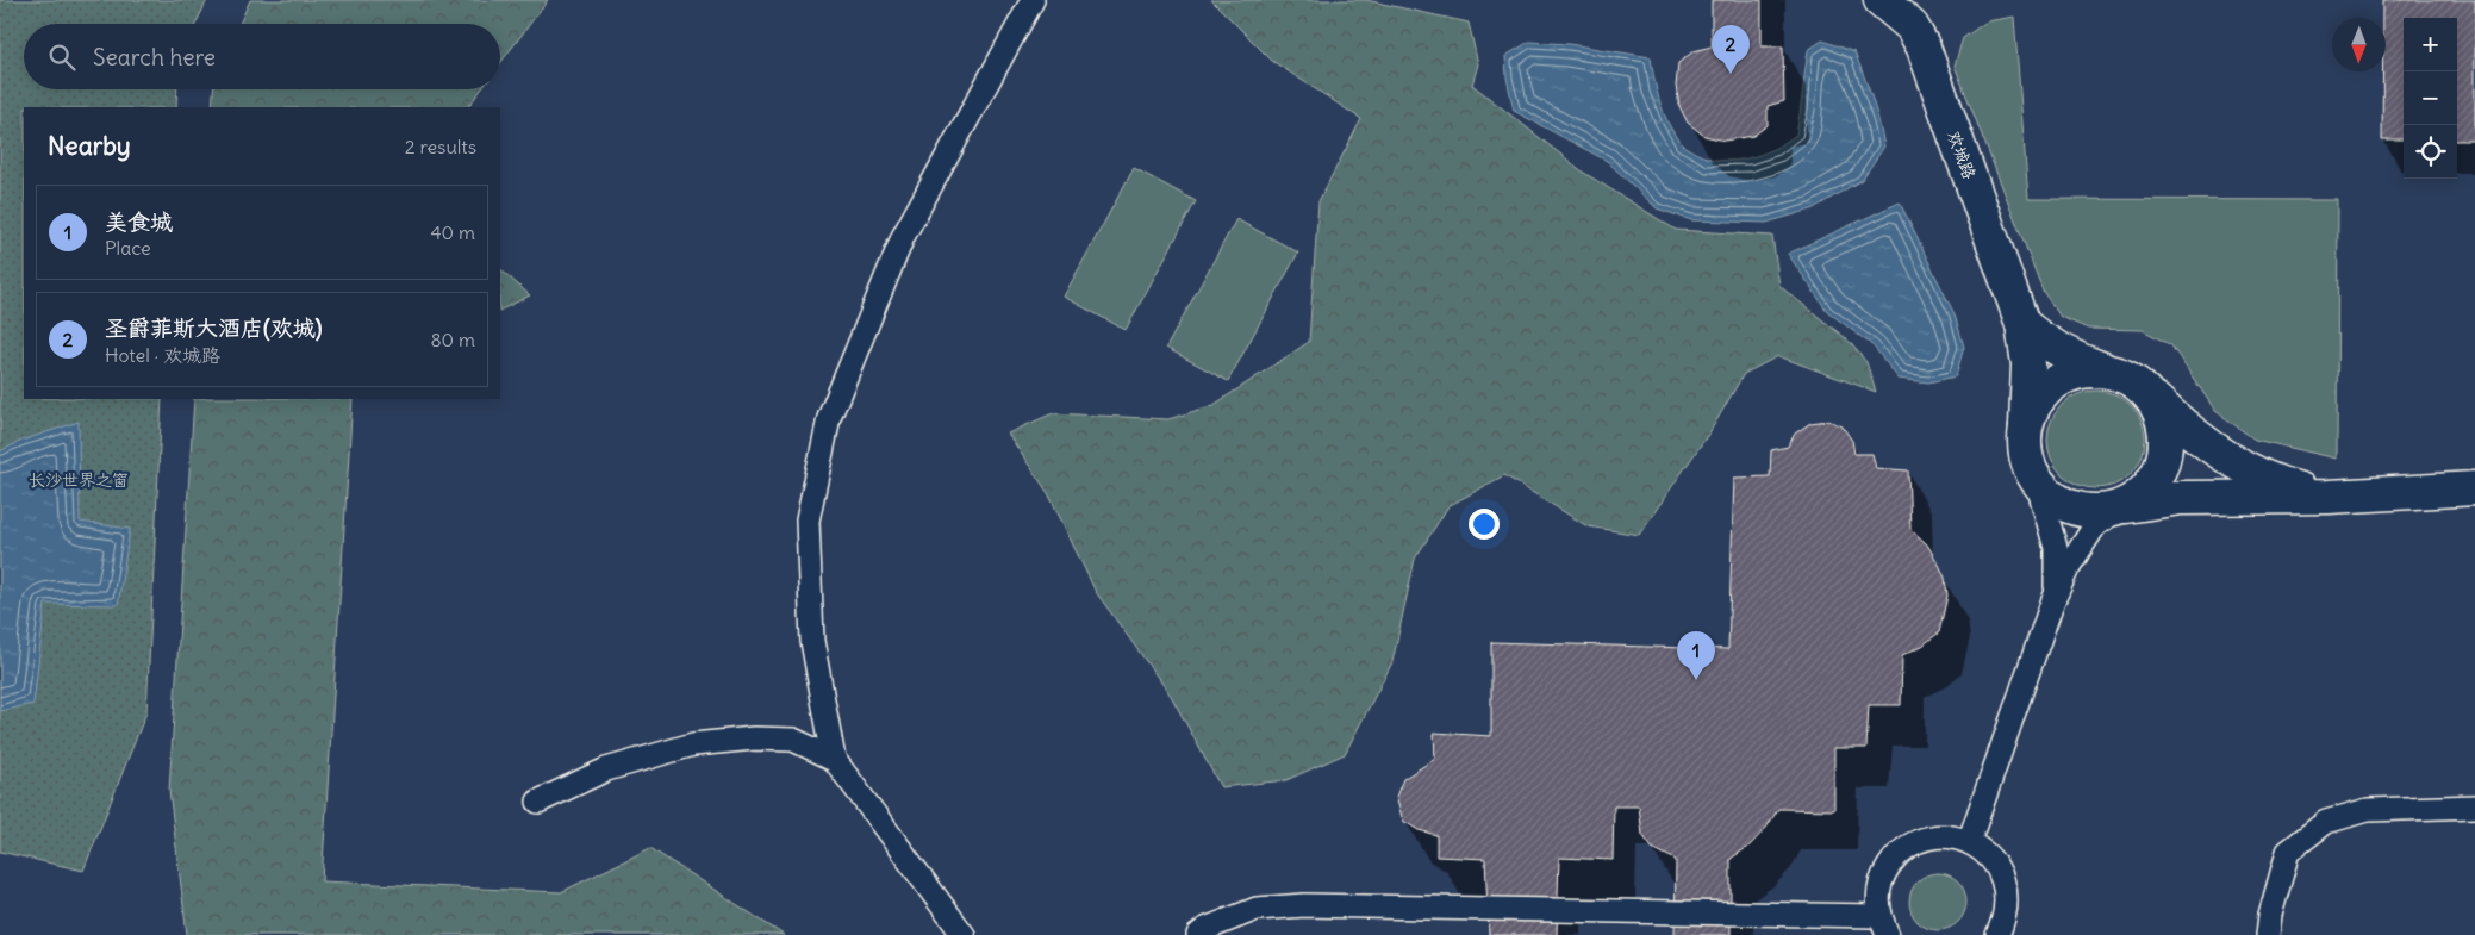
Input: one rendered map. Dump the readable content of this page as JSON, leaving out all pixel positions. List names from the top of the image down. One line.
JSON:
{"streets":{"street":["欢城路"]},"parks":["长沙世界之窗"],"north":"bottom","page":{"map_buttons":["+","−"],"search":"Search here","pins":["2","1"],"heading":["Nearby","2 results"],"list":[{"mark":"1","name":"美食城","note":"Place","value":"40 m"},{"mark":"2","name":"圣爵菲斯大酒店(欢城)","note":"Hotel · 欢城路","value":"80 m"}]}}
